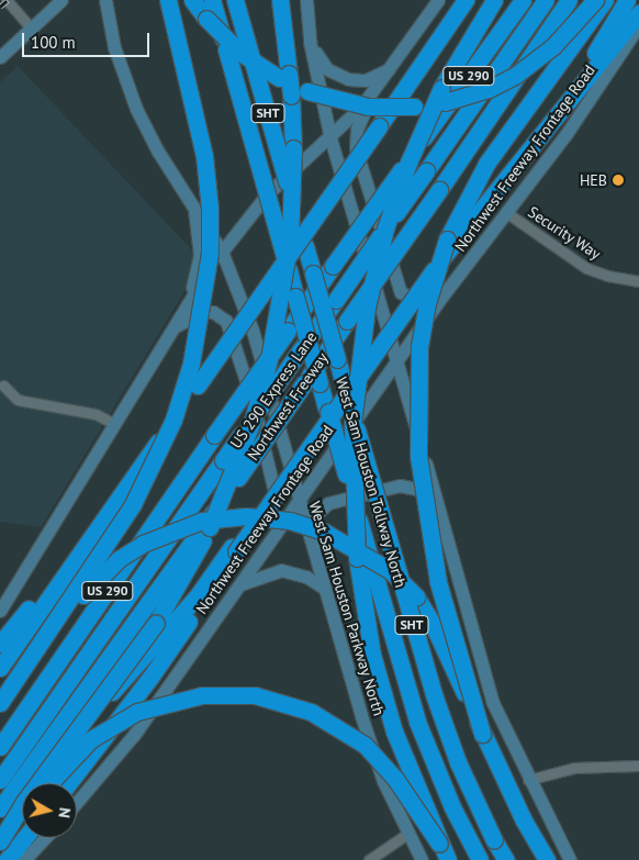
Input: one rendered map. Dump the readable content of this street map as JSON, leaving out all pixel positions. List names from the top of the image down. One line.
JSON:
{"streets":{"highway":["US 290","SHT","US 290 Express Lane","Northwest Freeway","West Sam Houston Tollway North"],"main road":["Northwest Freeway Frontage Road","West Sam Houston Parkway North"],"street":["Security Way"]},"crossings":[["Northwest Freeway Frontage Road","Security Way"],["Northwest Freeway Frontage Road","West Sam Houston Parkway North"]],"places":["HEB"],"scale_bar":"100 m","north":"right"}
